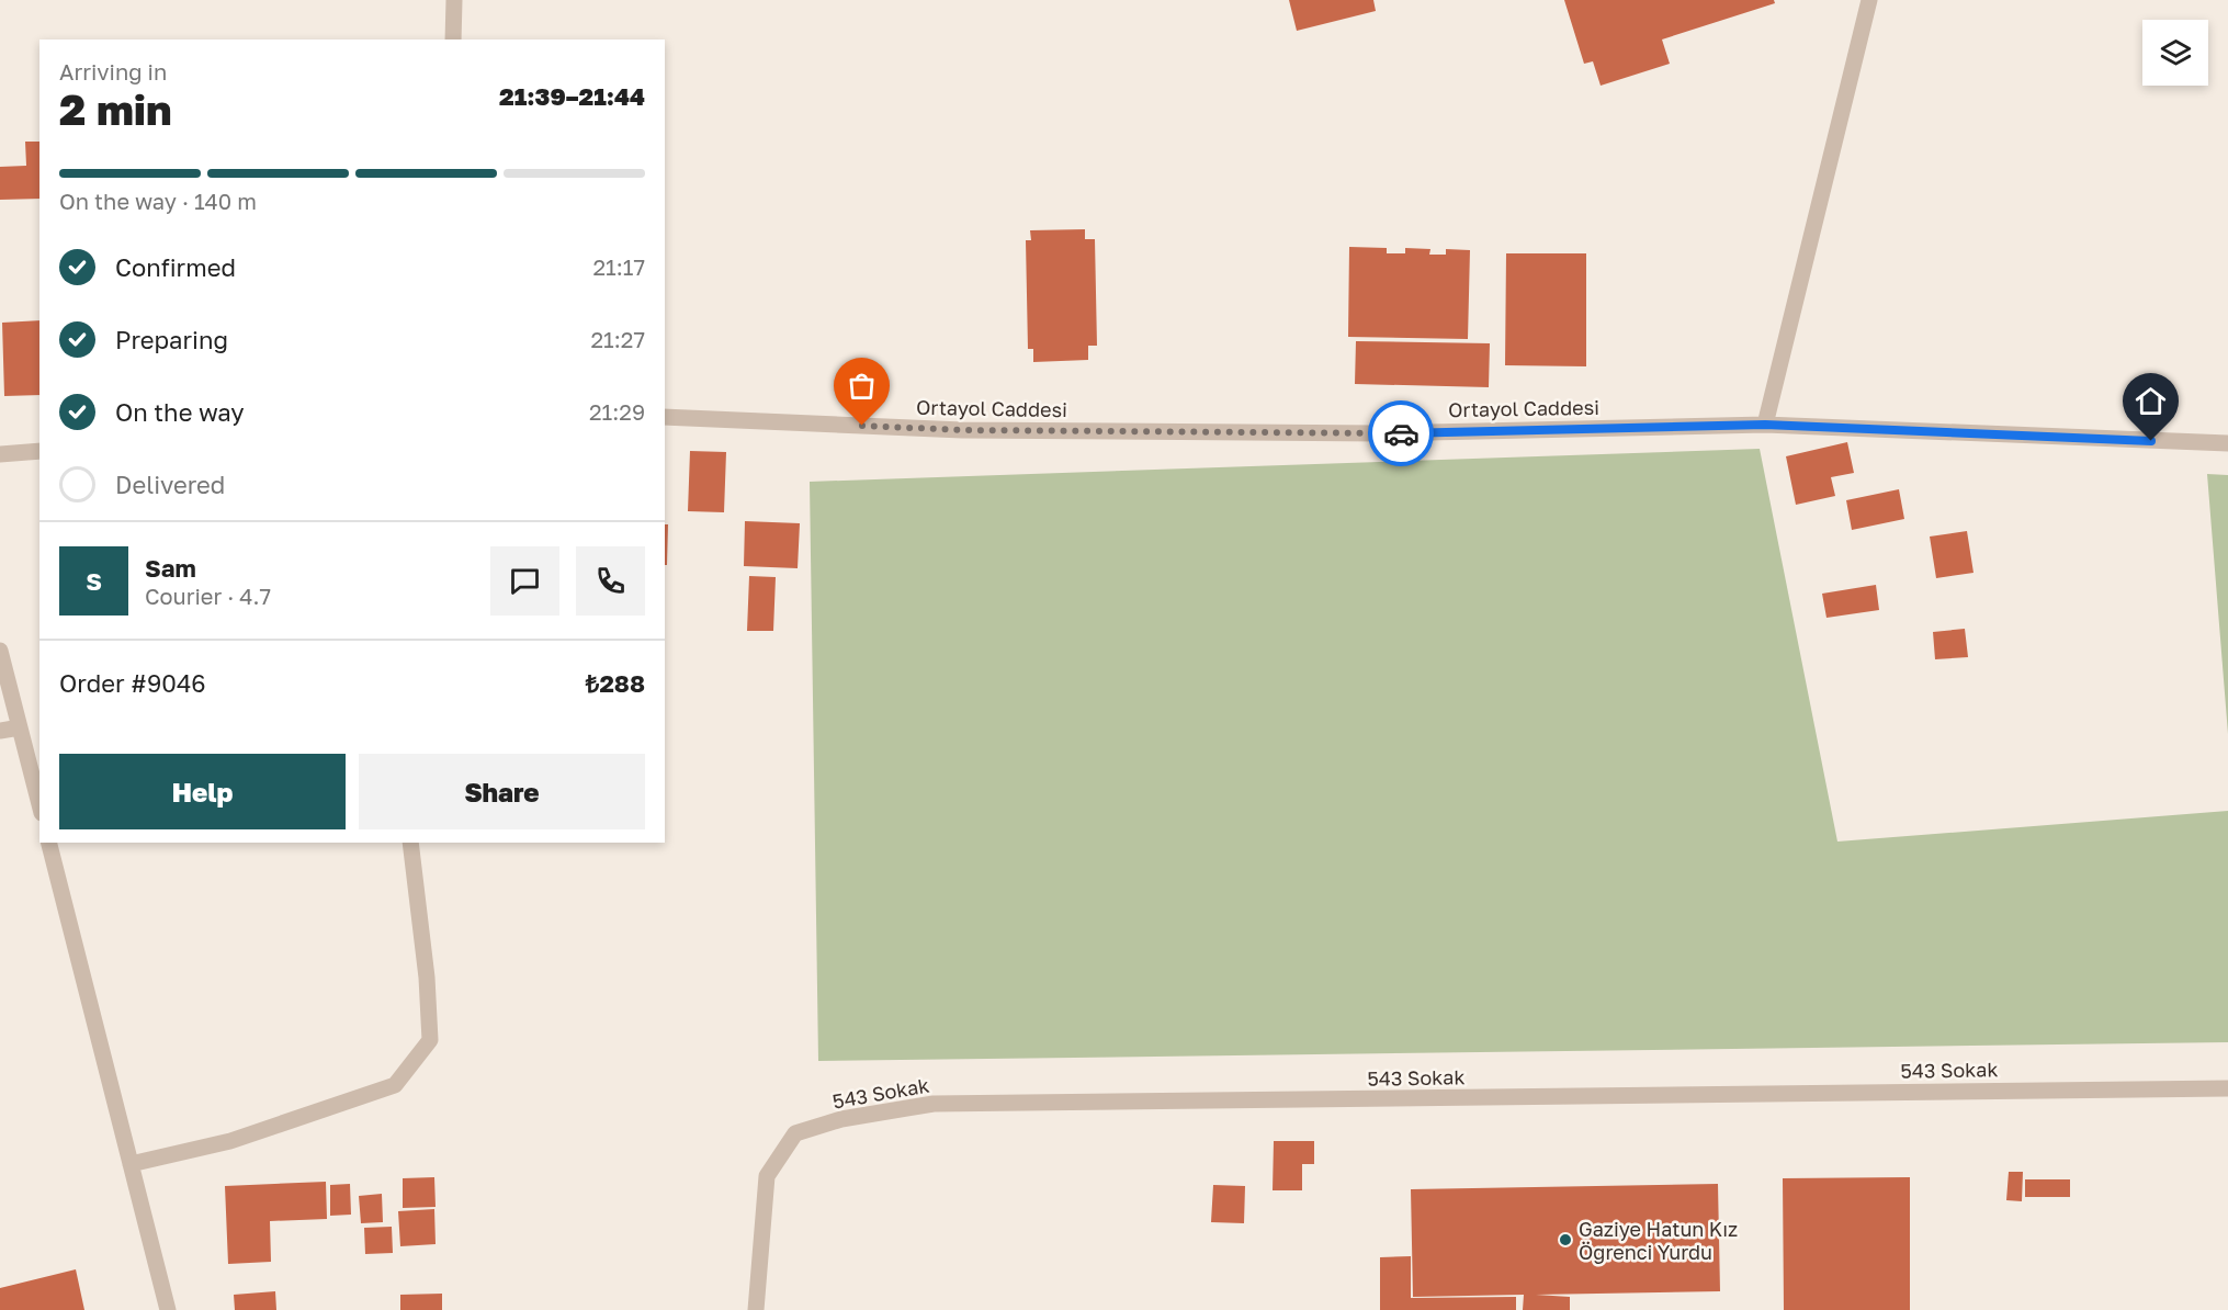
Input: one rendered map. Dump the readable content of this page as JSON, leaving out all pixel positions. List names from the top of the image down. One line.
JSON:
{"streets":{"street":["Ortayol Caddesi","543 Sokak"]},"places":["Gaziye Hatun Kız Öğrenci Yurdu"],"page":{"heading":["2 min","Arriving in","21:39–21:44"],"panel":["Sam","Courier · 4.7","Order #9046","₺288"],"bar":"On the way · 140 m","list":[["Confirmed","21:17"],["Preparing","21:27"],["On the way","21:29"],"Delivered"],"round":"S","buttons":["Help","Share"]}}
